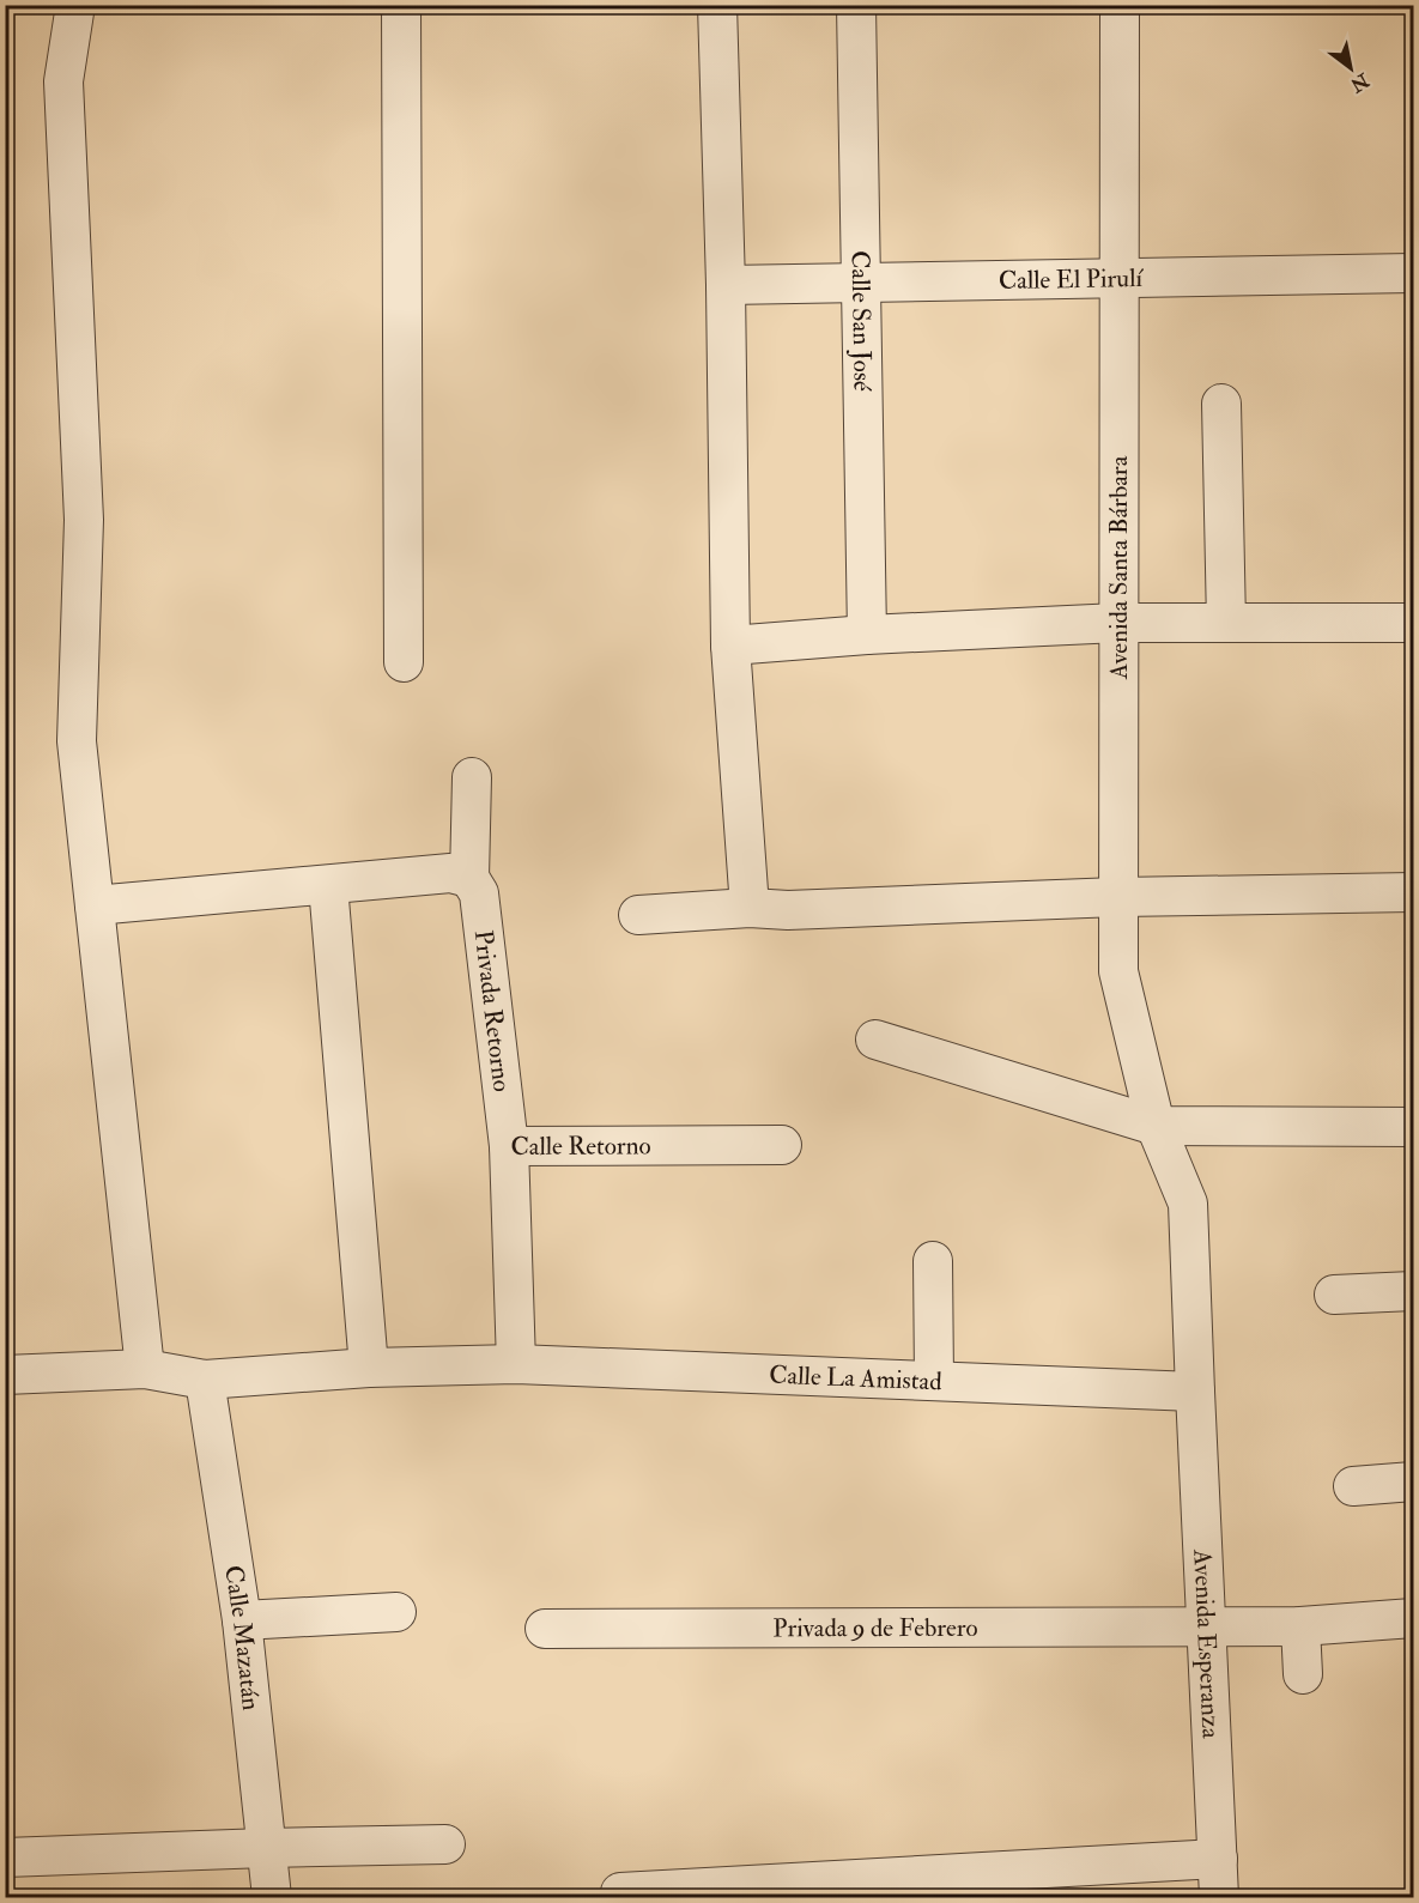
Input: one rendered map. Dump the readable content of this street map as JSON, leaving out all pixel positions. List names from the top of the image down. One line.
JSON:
{"streets":{"street":["Calle El Pirulí","Calle San José","Avenida Santa Bárbara","Privada Retorno","Calle Retorno","Calle La Amistad","Privada 9 de Febrero","Calle Mazatán","Avenida Esperanza"]},"crossings":[["Calle El Pirulí","Calle San José"],["Calle El Pirulí","Avenida Santa Bárbara"],["Avenida Santa Bárbara","Avenida Esperanza"],["Privada Retorno","Calle Retorno"],["Calle Retorno","Calle La Amistad"],["Calle La Amistad","Calle Mazatán"],["Calle La Amistad","Avenida Esperanza"],["Privada 9 de Febrero","Avenida Esperanza"]],"north":"bottom right"}
